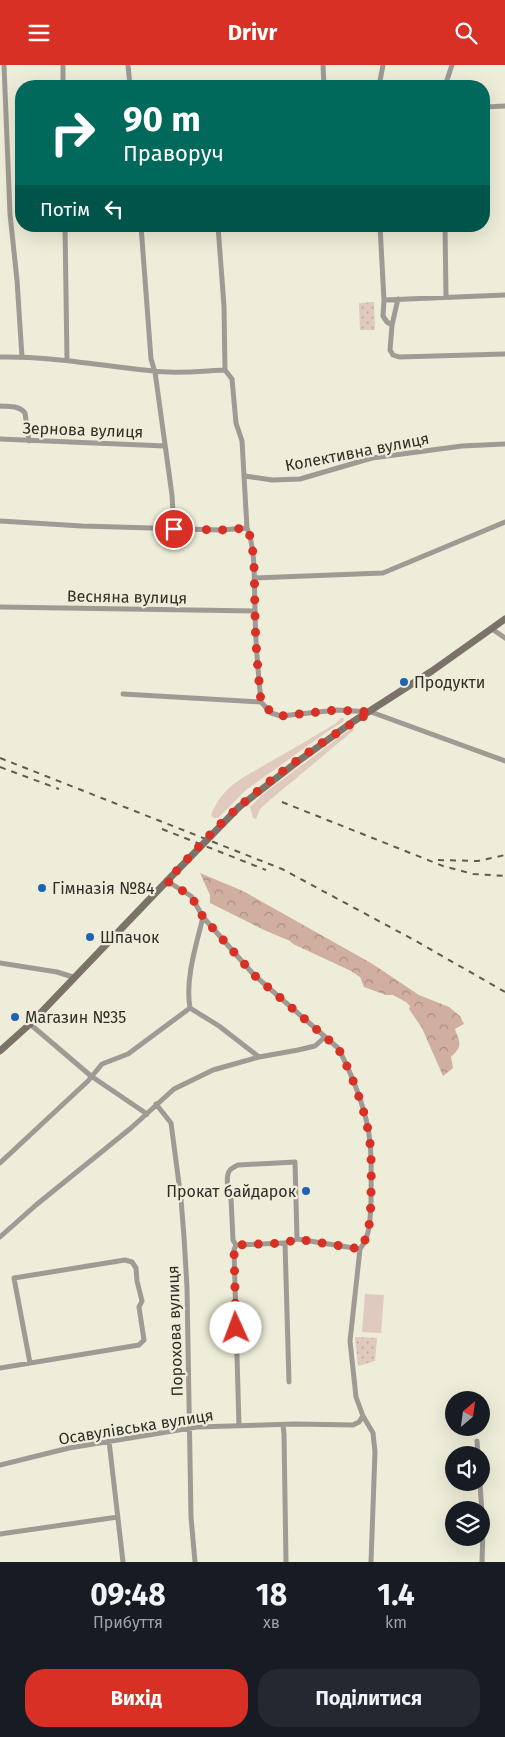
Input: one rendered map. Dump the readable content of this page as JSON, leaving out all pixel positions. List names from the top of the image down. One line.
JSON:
{"streets":{"street":["Зернова вулиця","Колективна вулиця","Весняна вулиця","Порохова вулиця","Осавулівська вулиця"]},"crossings":[["Порохова вулиця","Осавулівська вулиця"]],"places":["Продукти","Гімназія №84","Шпачок","Магазин №35","Прокат байдарок"],"north":"top right","page":{"header":"Drivr","turn":["90 m","Праворуч"],"then":"Потім","eta":["09:48","Прибуття","18","хв","1.4","km"],"buttons":["Вихід","Поділитися"]}}
